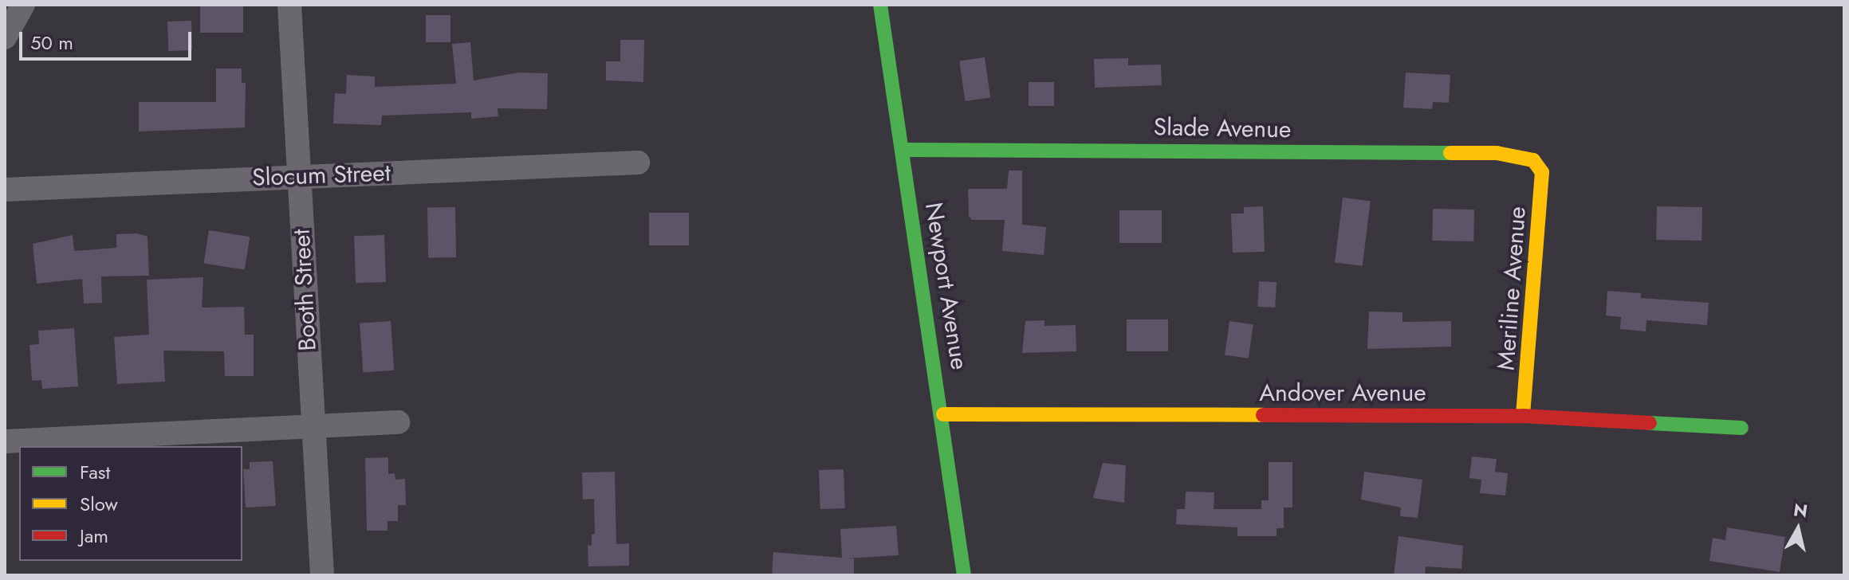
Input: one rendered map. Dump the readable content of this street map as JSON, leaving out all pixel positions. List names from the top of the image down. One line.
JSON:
{"streets":{"street":["Slade Avenue","Slocum Street","Newport Avenue","Meriline Avenue","Booth Street","Andover Avenue"]},"crossings":[["Slade Avenue","Newport Avenue"],["Slade Avenue","Meriline Avenue"],["Slocum Street","Booth Street"],["Newport Avenue","Andover Avenue"],["Meriline Avenue","Andover Avenue"]],"legend":["Fast","Slow","Jam"],"scale_bar":"50 m","north":"top"}
